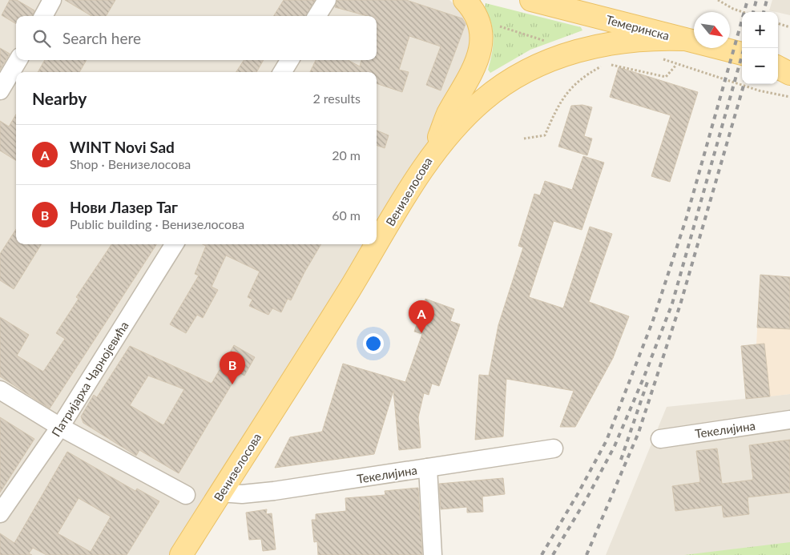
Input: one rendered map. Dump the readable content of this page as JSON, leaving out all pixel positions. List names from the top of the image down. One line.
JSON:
{"streets":{"main road":["Темеринска","Венизелосова"],"street":["Патријарха Чарнојевића","Текелијина"]},"crossings":[["Темеринска","Венизелосова"],["Венизелосова","Текелијина"]],"north":"bottom right","page":{"map_buttons":["+","−"],"search":"Search here","heading":["Nearby","2 results"],"list":[{"mark":"A","name":"WINT Novi Sad","note":"Shop · Венизелосова","value":"20 m"},{"mark":"B","name":"Нови Лазер Таг","note":"Public building · Венизелосова","value":"60 m"}],"pins":["A","B"]}}
